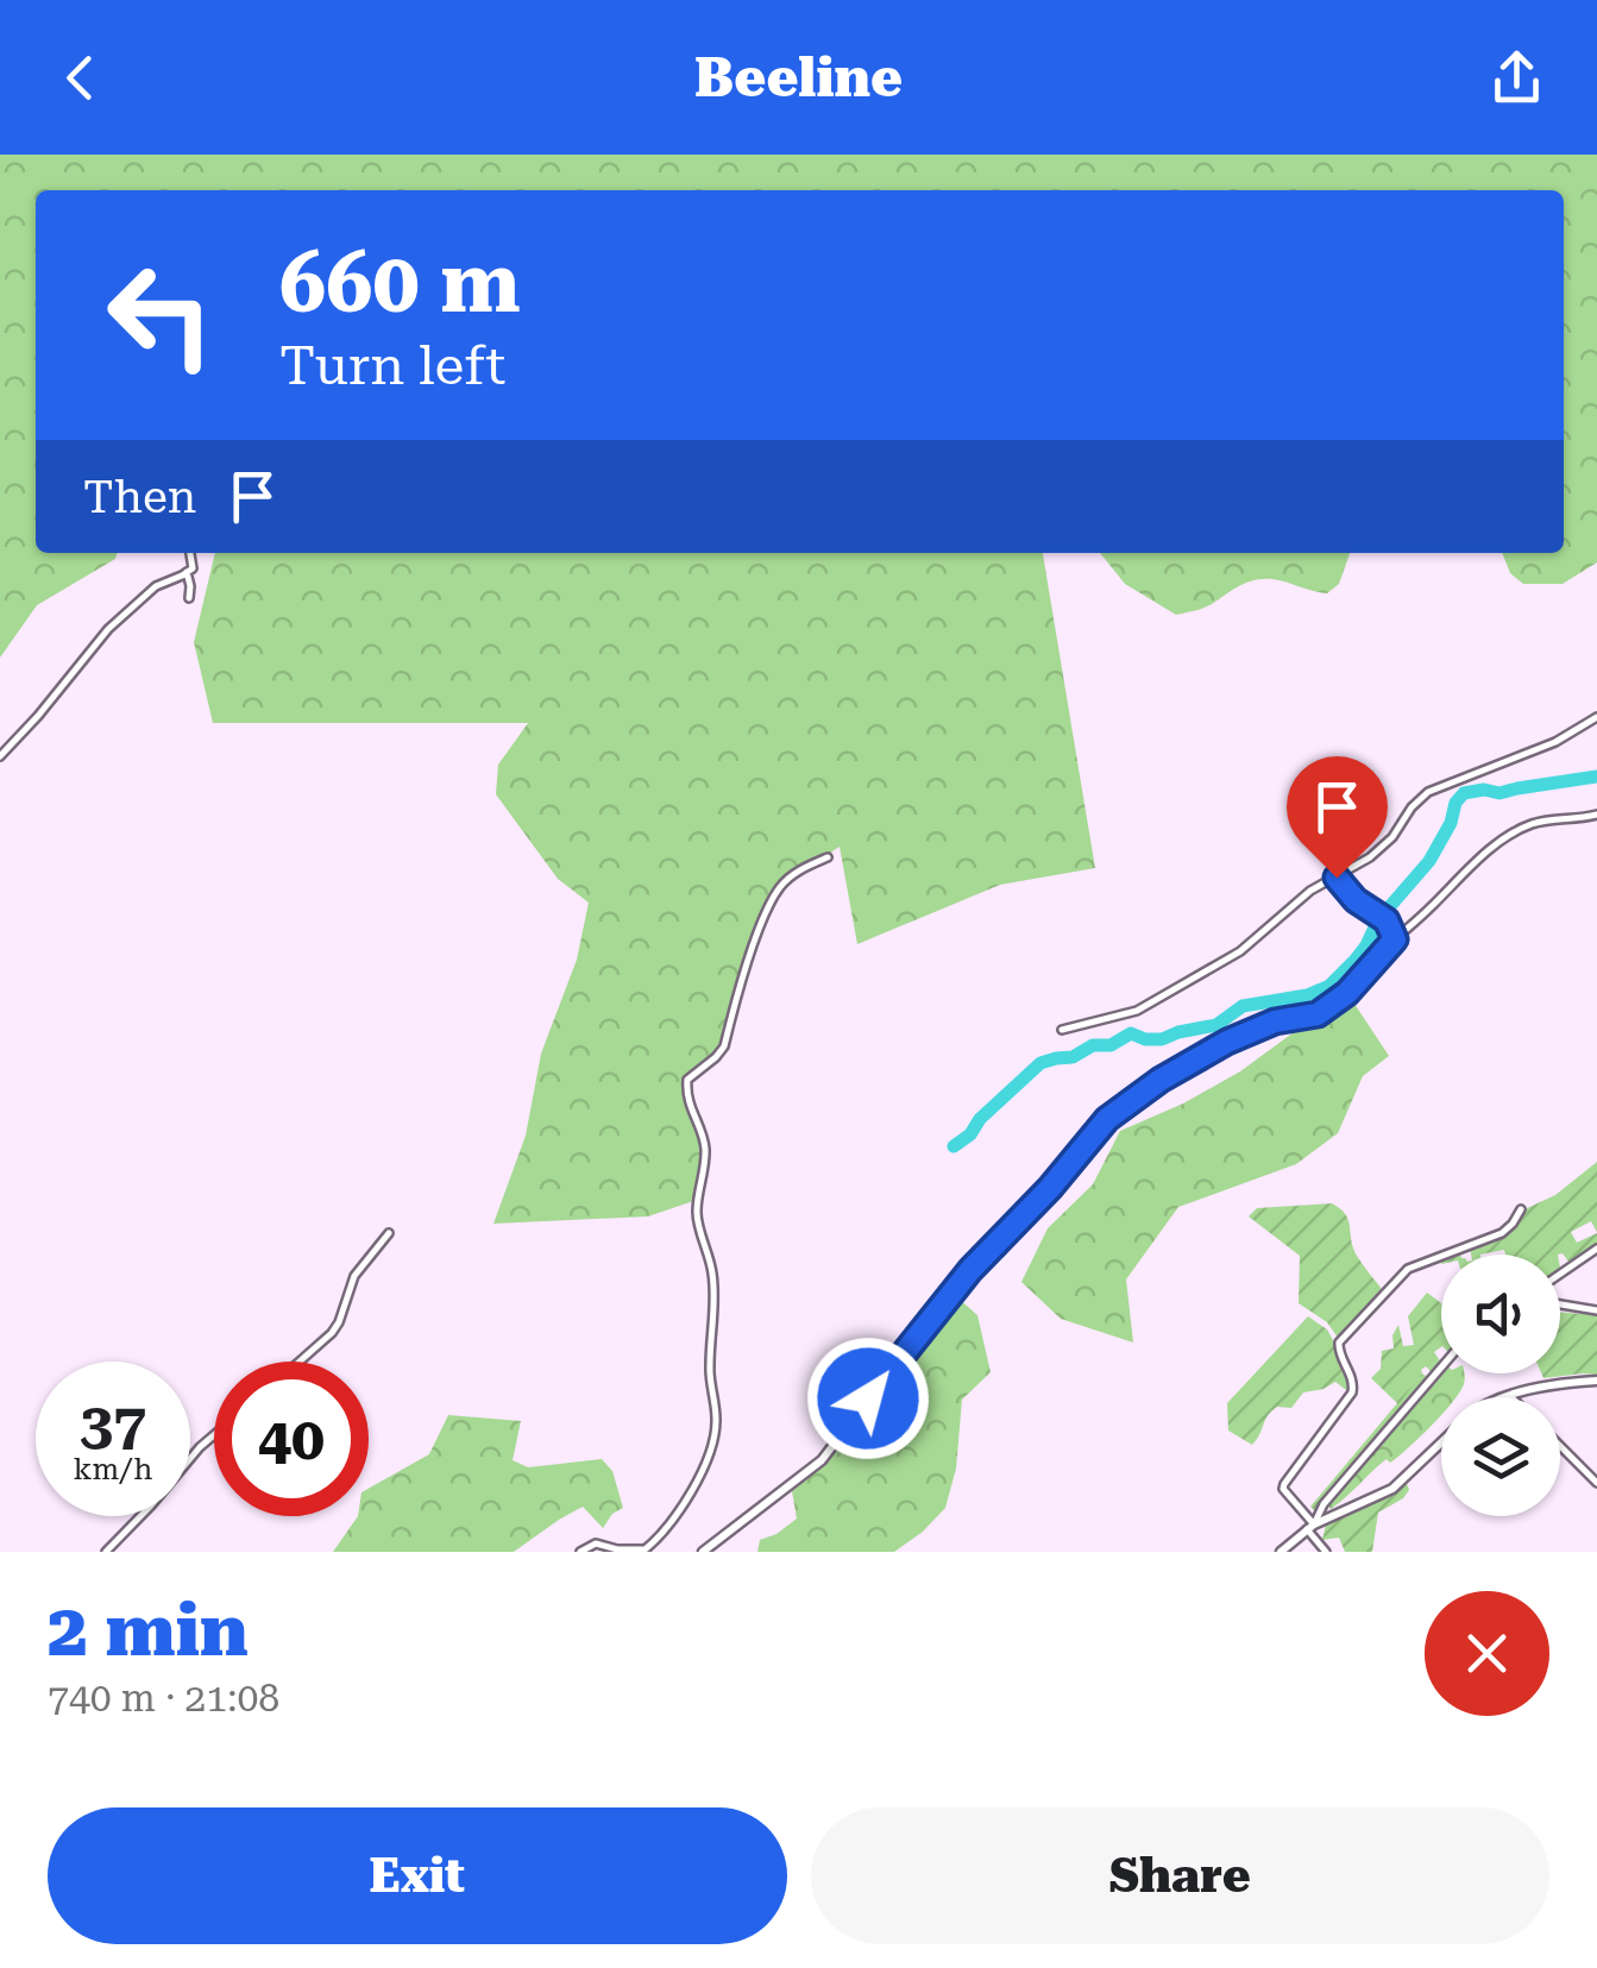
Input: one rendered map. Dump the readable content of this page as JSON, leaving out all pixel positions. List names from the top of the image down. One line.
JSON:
{"page":{"header":"Beeline","turn":["660 m","Turn left"],"then":"Then","speed":"37 km/h","limit":"40","heading":["2 min","740 m · 21:08"],"buttons":["Exit","Share"]}}
